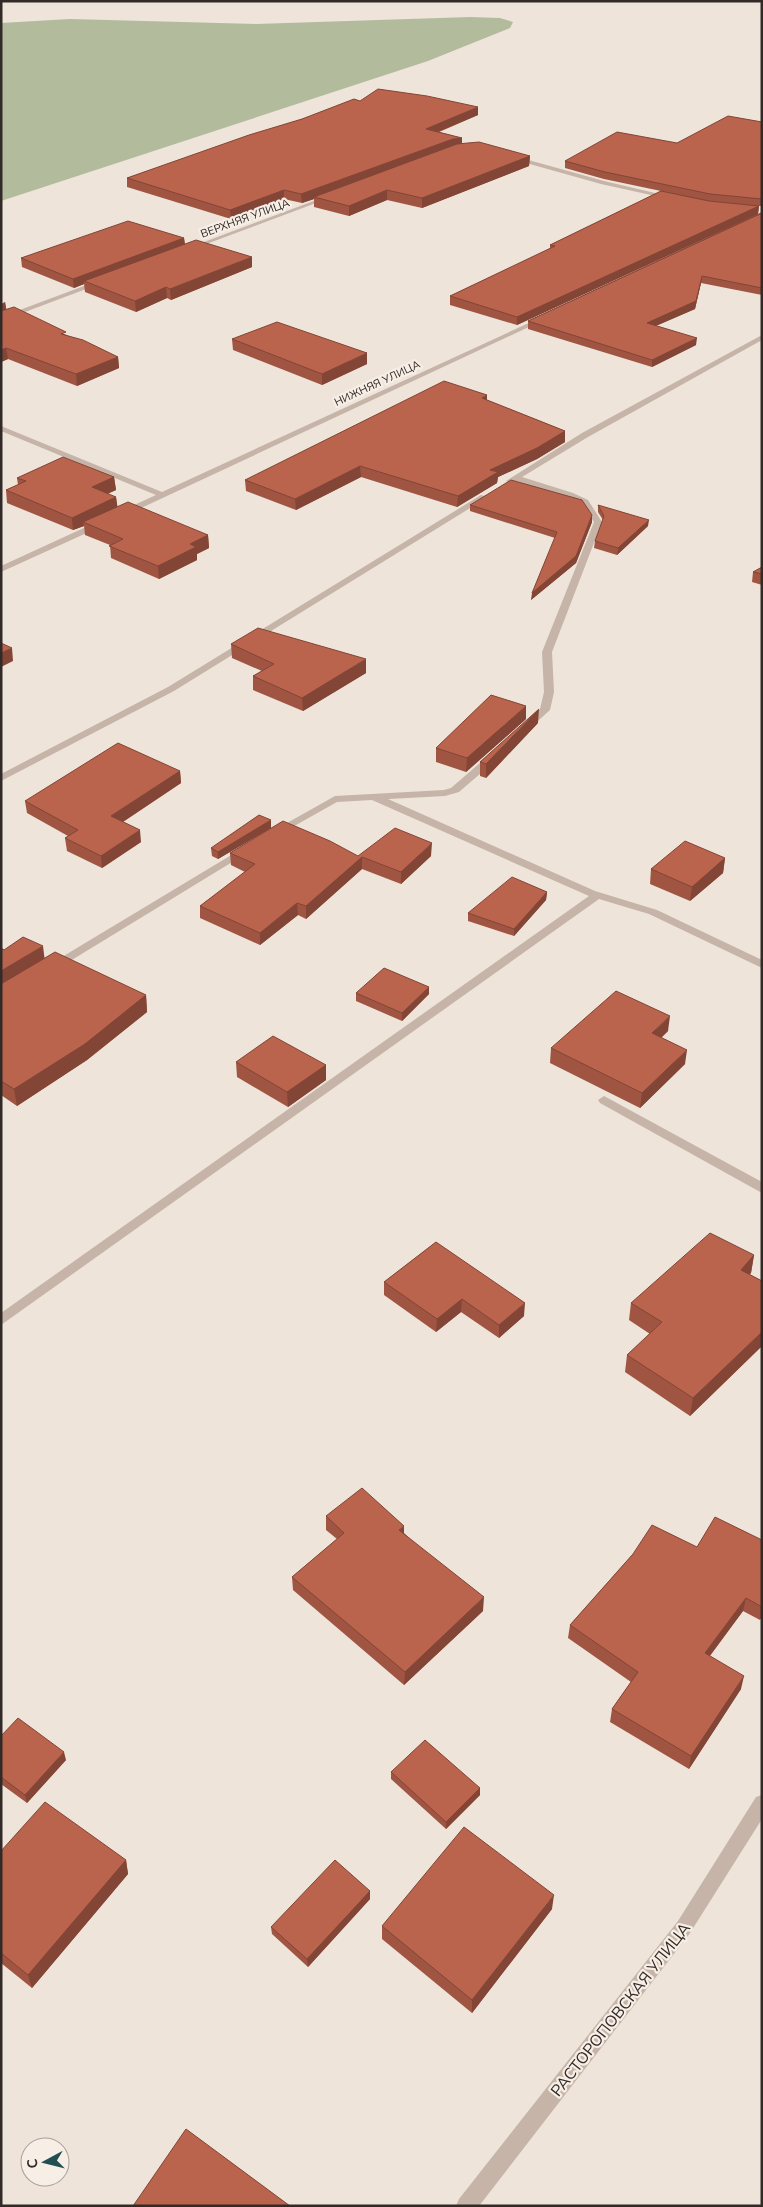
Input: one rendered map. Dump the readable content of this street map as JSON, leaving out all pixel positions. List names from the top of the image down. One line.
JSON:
{"streets":{"street":["ВЕРХНЯЯ УЛИЦА","НИЖНЯЯ УЛИЦА","РАСТОРОПОВСКАЯ УЛИЦА"]},"north":"left"}
